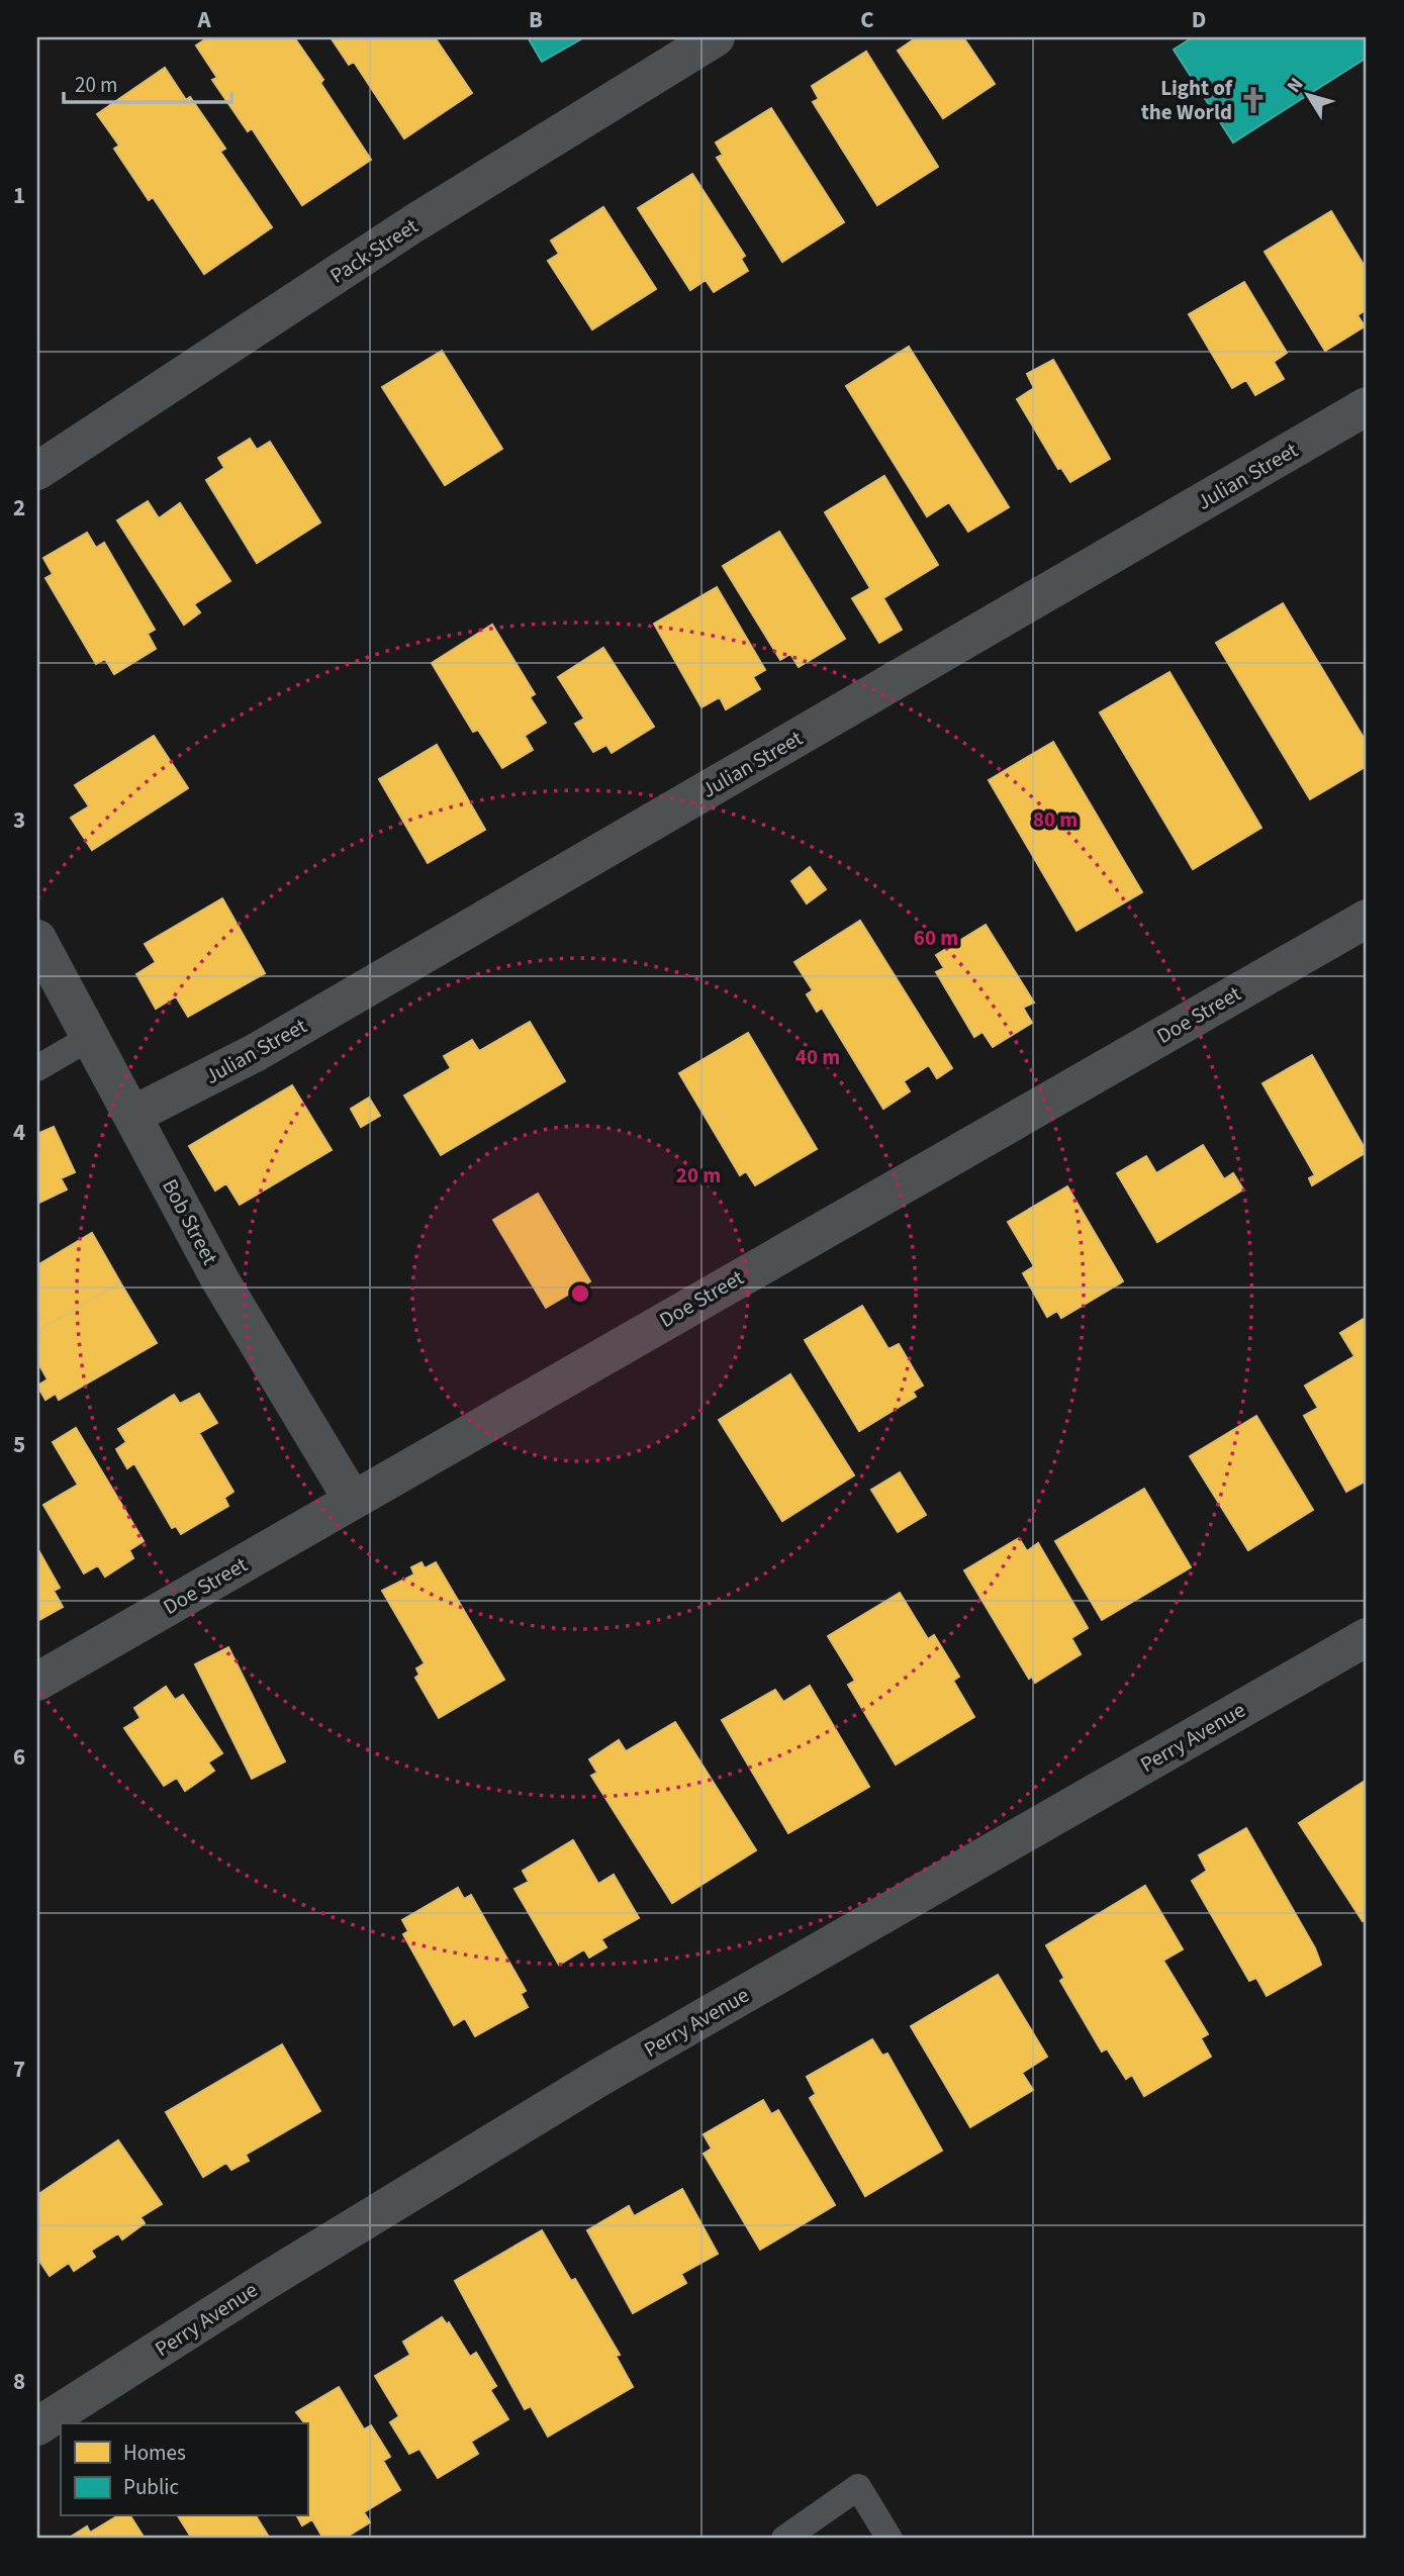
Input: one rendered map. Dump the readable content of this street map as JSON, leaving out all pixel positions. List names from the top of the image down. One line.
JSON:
{"streets":{"street":["Pack Street","Julian Street","Doe Street","Bob Street","Perry Avenue"]},"crossings":[["Julian Street","Bob Street"],["Doe Street","Bob Street"]],"places":{"church":["Light of the World"]},"legend":["Homes","Public"],"scale_bar":"20 m","north":"top left","grid":{"columns":["A","B","C","D"],"rows":["1","2","3","4","5","6","7","8"]},"rings":["80 m","60 m","40 m","20 m"]}
